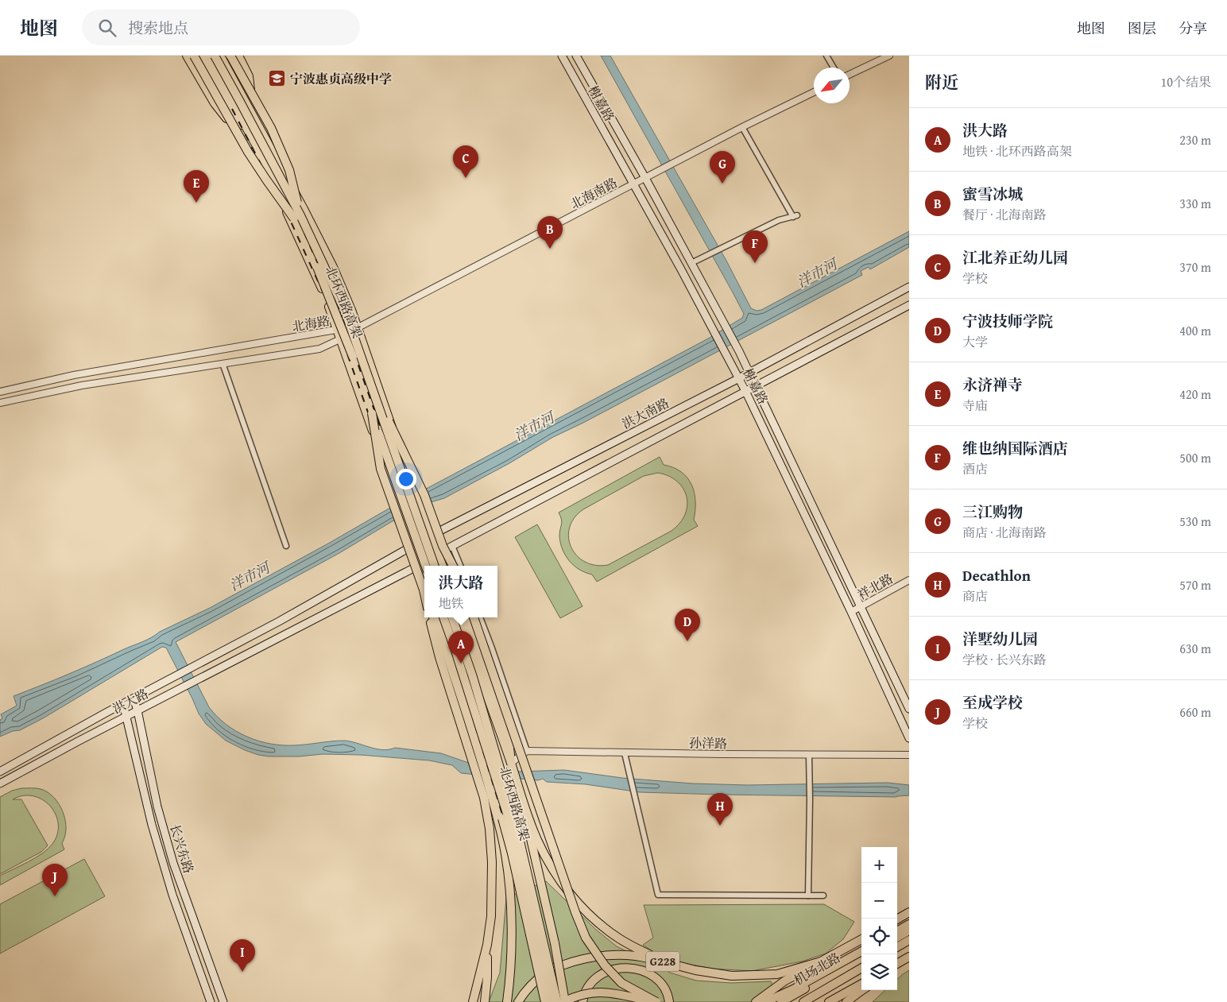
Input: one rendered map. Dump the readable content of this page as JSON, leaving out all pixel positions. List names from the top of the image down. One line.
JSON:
{"streets":{"main road":["榭嘉路","北环西路高架","洪大南路","洪大路","长兴东路","G228","机场北路"],"street":["北海南路","北海路","祥北路","孙洋路"]},"crossings":[["榭嘉路","北海南路"],["榭嘉路","洪大南路"],["榭嘉路","祥北路"],["北海南路","北海路"],["洪大南路","洪大路"],["洪大路","长兴东路"],["G228","机场北路"]],"water":["洋市河"],"places":{"school or university":["宁波惠贞高级中学"]},"north":"bottom left","page":{"header":"地图","search":"搜索地点","nav":["地图","图层","分享"],"heading":["附近","10个结果"],"list":[{"mark":"A","name":"洪大路","note":"地铁 · 北环西路高架","value":"230 m"},{"mark":"B","name":"蜜雪冰城","note":"餐厅 · 北海南路","value":"330 m"},{"mark":"C","name":"江北养正幼儿园","note":"学校","value":"370 m"},{"mark":"D","name":"宁波技师学院","note":"大学","value":"400 m"},{"mark":"E","name":"永济禅寺","note":"寺庙","value":"420 m"},{"mark":"F","name":"维也纳国际酒店","note":"酒店","value":"500 m"},{"mark":"G","name":"三江购物","note":"商店 · 北海南路","value":"530 m"},{"mark":"H","name":"Decathlon","note":"商店","value":"570 m"},{"mark":"I","name":"洋墅幼儿园","note":"学校 · 长兴东路","value":"630 m"},{"mark":"J","name":"至成学校","note":"学校","value":"660 m"}],"pins":["C","G","E","B","F","D","A","H","J","I"],"popup":["洪大路","地铁"],"map_buttons":["+","−"]}}
